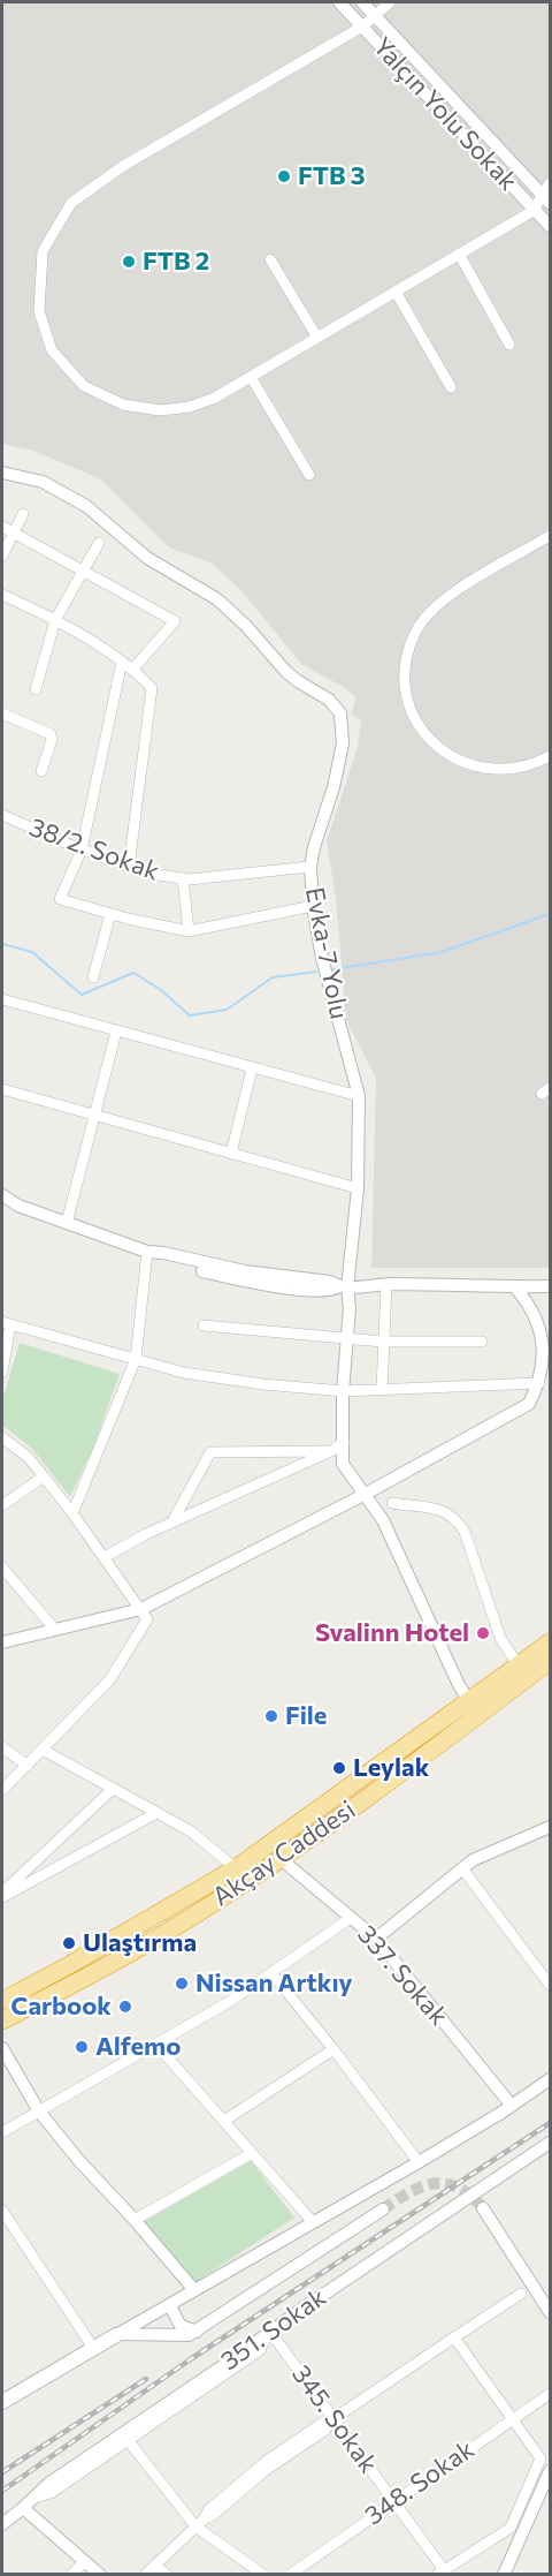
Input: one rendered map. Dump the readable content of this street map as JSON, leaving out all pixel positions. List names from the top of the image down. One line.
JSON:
{"streets":{"highway":["Akçay Caddesi"],"street":["Yalçın Yolu Sokak","38/2. Sokak","Evka-7 Yolu","337. Sokak","351. Sokak","345. Sokak","348. Sokak"]},"crossings":[["38/2. Sokak","Evka-7 Yolu"],["Evka-7 Yolu","Akçay Caddesi"],["Akçay Caddesi","337. Sokak"],["351. Sokak","345. Sokak"],["345. Sokak","348. Sokak"]],"places":["FTB 3","FTB 2","Svalinn Hotel","File","Leylak","Ulaştırma","Nissan Artkıy","Carbook","Alfemo"]}
